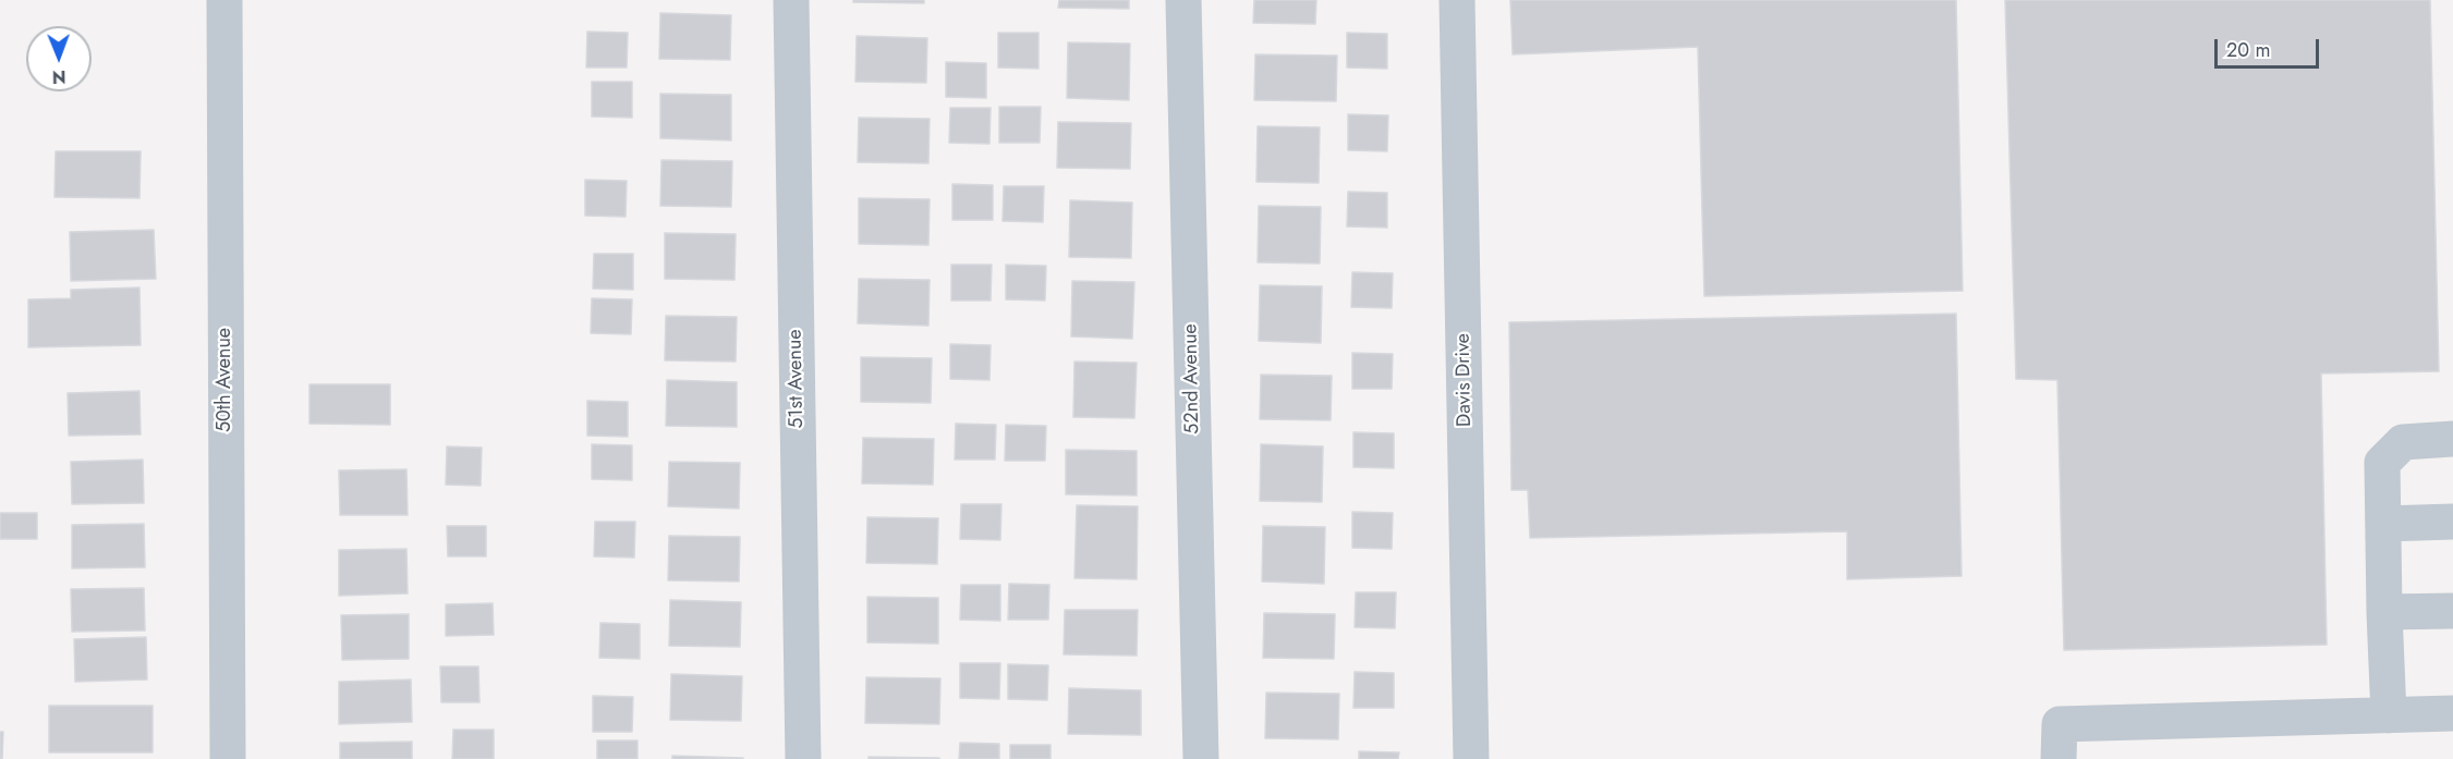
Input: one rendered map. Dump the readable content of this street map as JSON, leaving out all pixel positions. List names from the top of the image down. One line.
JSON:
{"streets":{"street":["51st Avenue","52nd Avenue","50th Avenue","Davis Drive"]},"scale_bar":"20 m","north":"bottom"}
